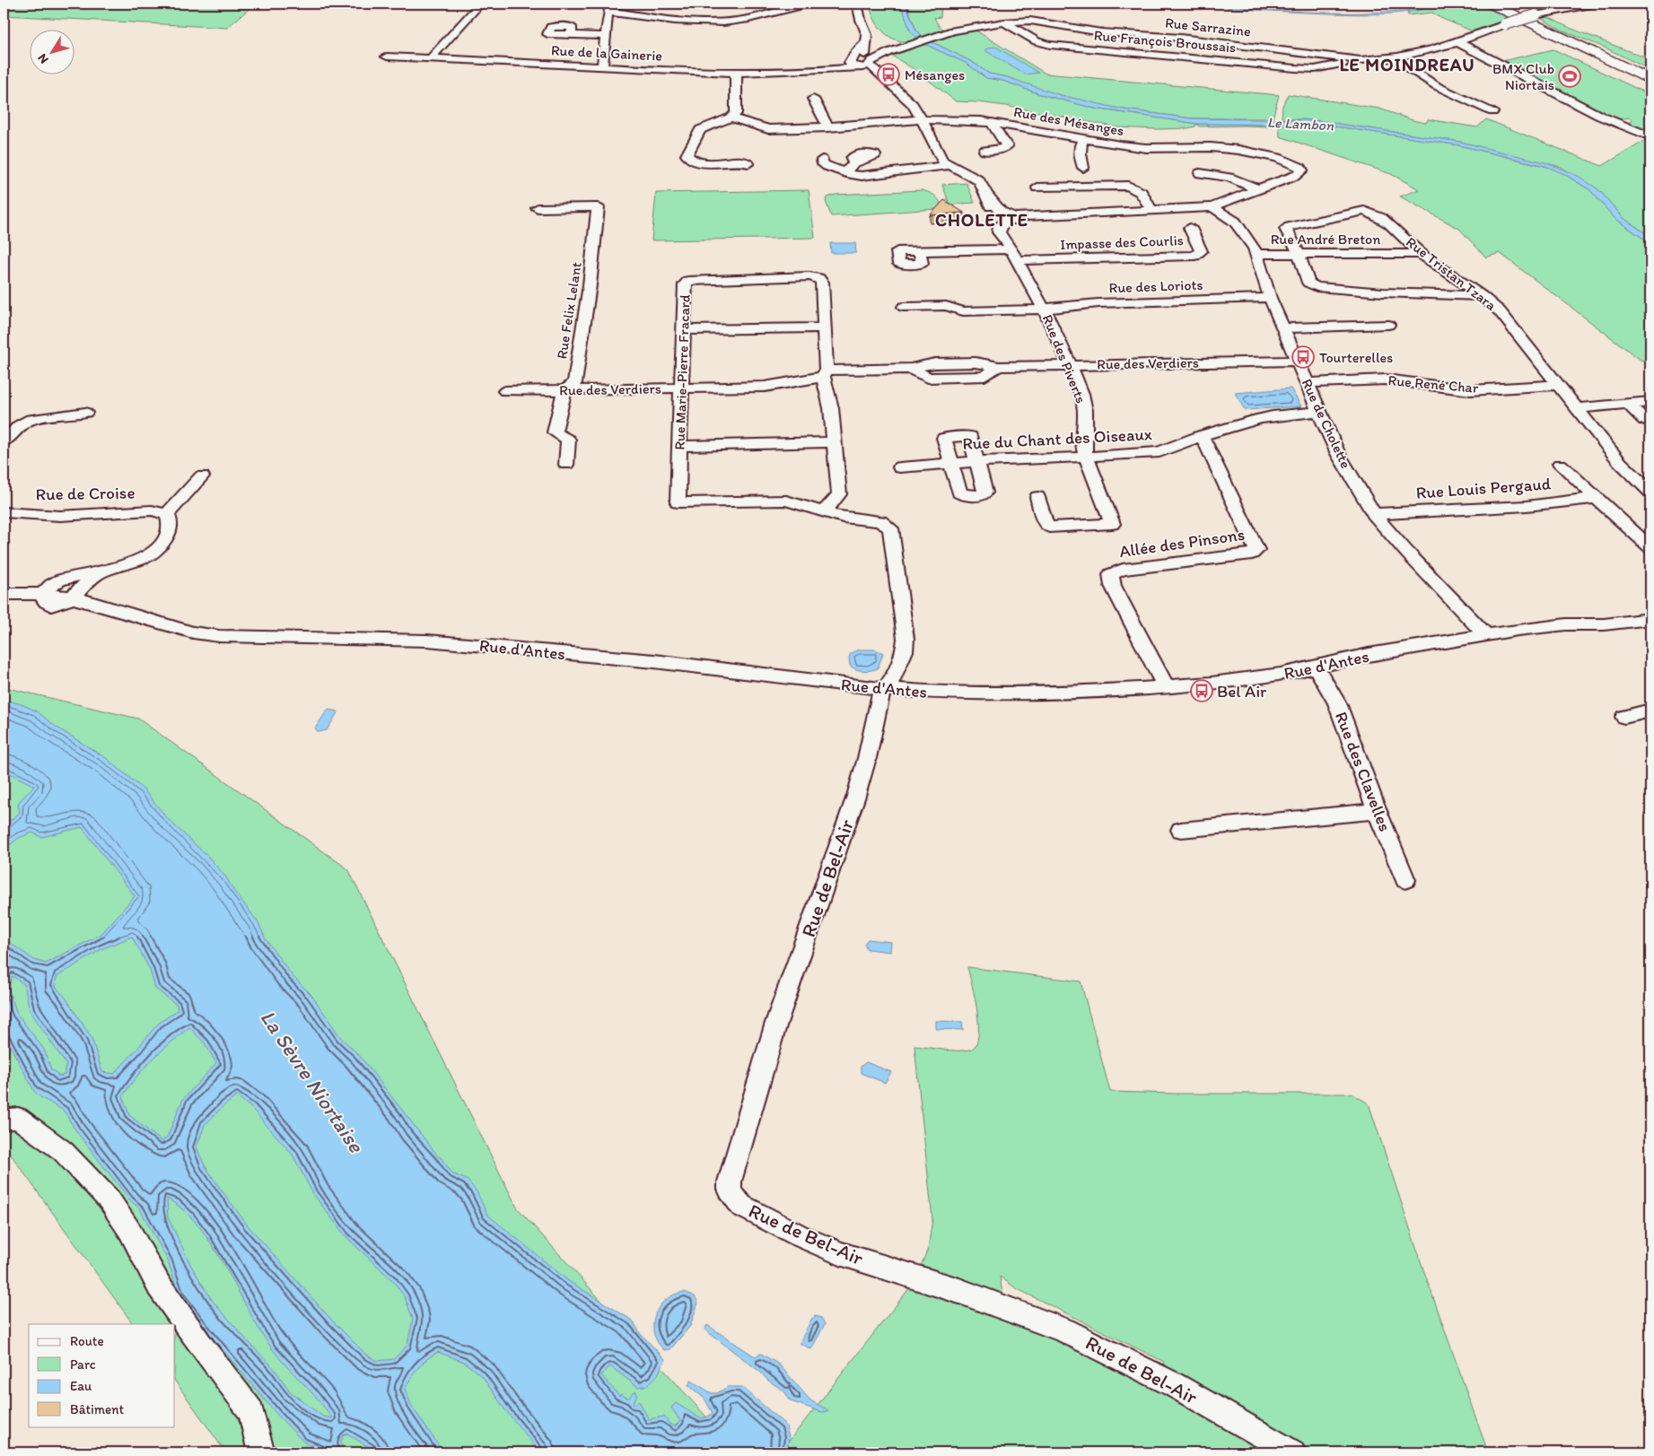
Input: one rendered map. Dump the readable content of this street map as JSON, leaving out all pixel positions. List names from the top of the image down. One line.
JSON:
{"streets":{"street":["Rue Sarrazine","Rue François Broussais","Rue de la Gainerie","Rue des Mésanges","Rue André Breton","Impasse des Courlis","Rue Tristan Tzara","Rue des Loriots","Rue Felix Lelant","Rue des Piverts","Rue des Verdiers","Rue Marie-Pierre Fracard","Rue René Char","Rue de Cholette","Rue du Chant des Oiseaux","Rue Louis Pergaud","Rue de Croise","Allée des Pinsons","Rue d'Antes","Rue des Clavelles","Rue de Bel-Air"]},"crossings":[["Rue Sarrazine","Rue François Broussais"],["Rue Sarrazine","Rue de la Gainerie"],["Rue des Mésanges","Rue de Cholette"],["Rue André Breton","Rue Tristan Tzara"],["Rue André Breton","Rue de Cholette"],["Impasse des Courlis","Rue des Piverts"],["Rue Tristan Tzara","Rue René Char"],["Rue des Loriots","Rue des Piverts"],["Rue des Loriots","Rue de Cholette"],["Rue Felix Lelant","Rue des Verdiers"],["Rue des Piverts","Rue des Verdiers"],["Rue des Piverts","Rue du Chant des Oiseaux"],["Rue des Verdiers","Rue Marie-Pierre Fracard"],["Rue des Verdiers","Rue de Cholette"],["Rue Marie-Pierre Fracard","Rue de Bel-Air"],["Rue René Char","Rue de Cholette"],["Rue de Cholette","Rue du Chant des Oiseaux"],["Rue de Cholette","Rue Louis Pergaud"],["Rue de Cholette","Rue d'Antes"],["Rue du Chant des Oiseaux","Allée des Pinsons"],["Allée des Pinsons","Rue d'Antes"],["Rue d'Antes","Rue des Clavelles"],["Rue d'Antes","Rue de Bel-Air"]],"districts":["LE MOINDREAU","CHOLETTE"],"water":["Le Lambon","La Sèvre Niortaise"],"places":{"bus stop":["Mésanges","Tourterelles","Bel Air"],"sports":["BMX Club Niortais"]},"legend":["Route","Parc","Eau","Bâtiment"],"north":"bottom left"}
